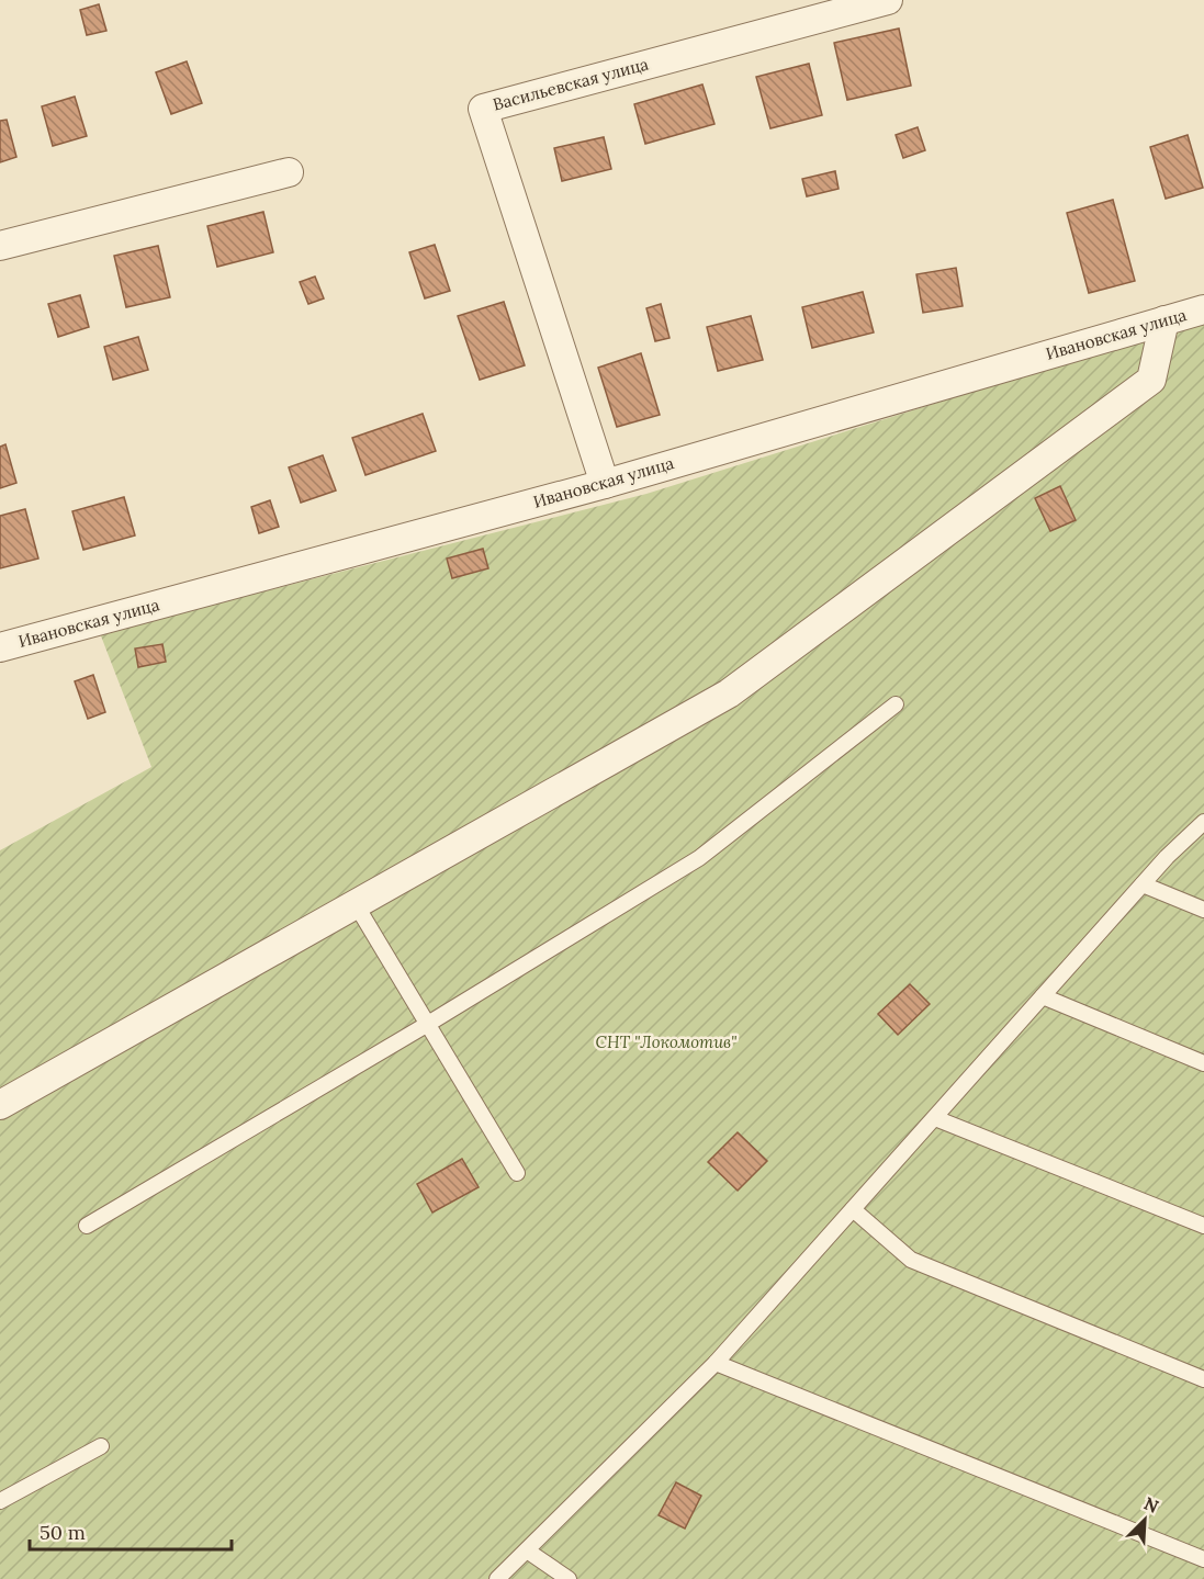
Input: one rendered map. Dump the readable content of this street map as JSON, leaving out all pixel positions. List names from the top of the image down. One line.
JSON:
{"streets":{"street":["Васильевская улица","Ивановская улица"]},"crossings":[["Васильевская улица","Ивановская улица"]],"parks":["СНТ \"Локомотив\""],"scale_bar":"50 m","north":"top right"}
